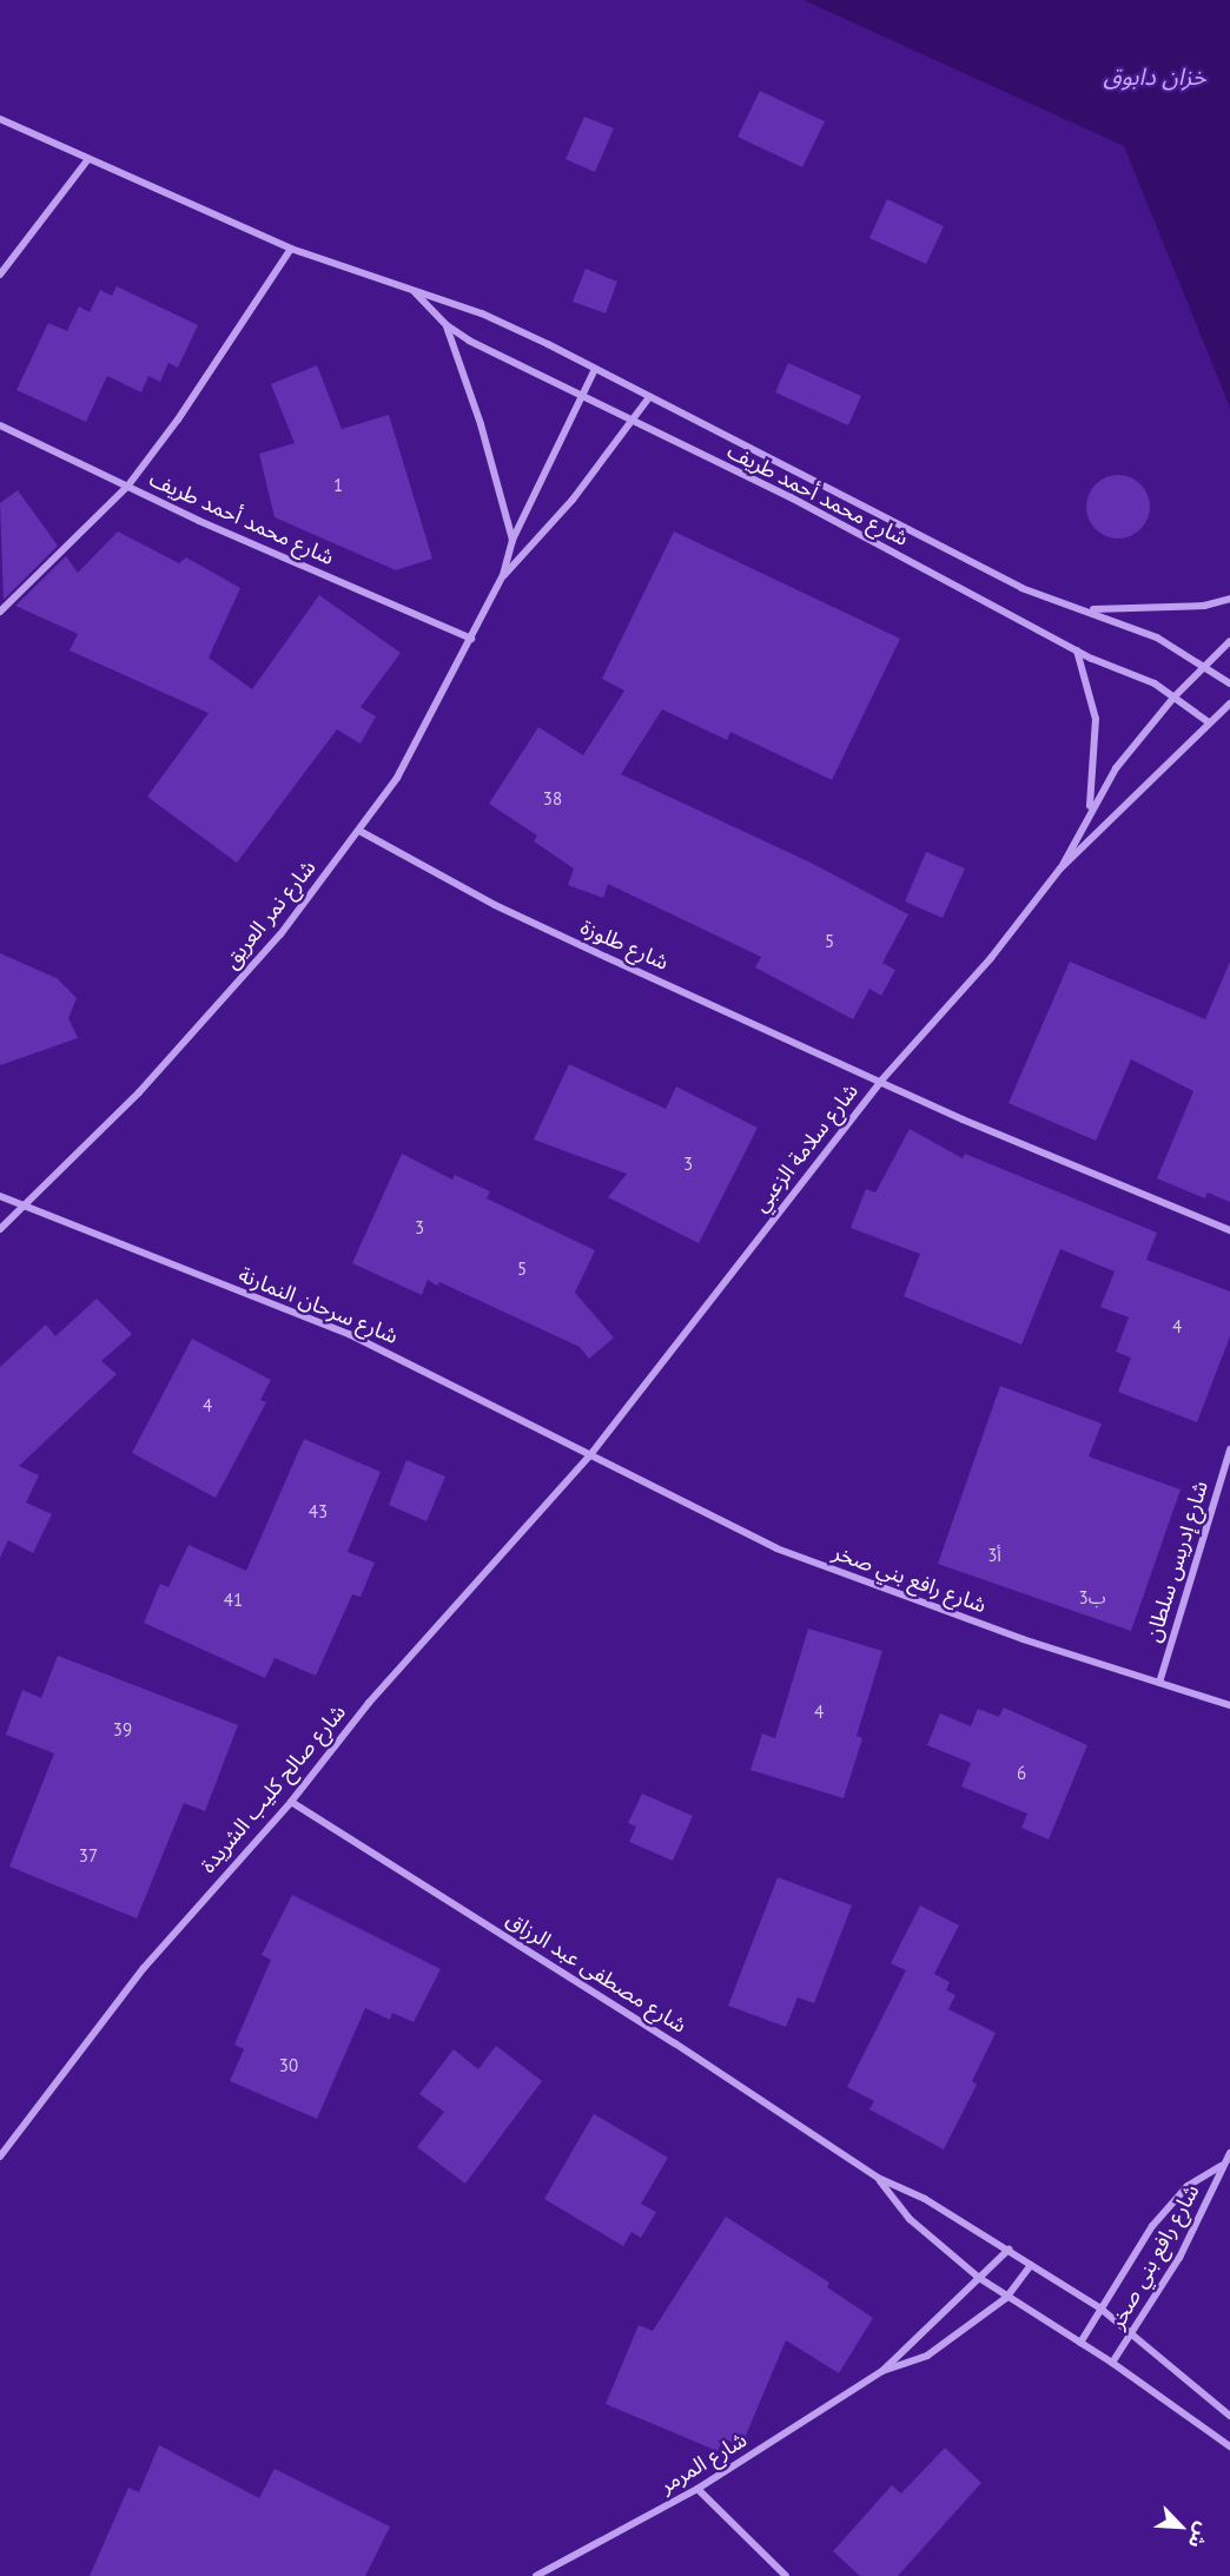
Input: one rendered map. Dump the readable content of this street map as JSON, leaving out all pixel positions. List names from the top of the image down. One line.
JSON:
{"streets":{"street":["شارع محمد أحمد طريف","شارع نمر العريق","شارع طلوزة","شارع سلامة الزعبي","شارع سرحان النمارنة","شارع إدريس سلطان","شارع رافع بني صخر","شارع صالح كليب الشريدة","شارع مصطفى عبد الرزاق","شارع المرمر"]},"crossings":[["شارع محمد أحمد طريف","شارع نمر العريق"],["شارع محمد أحمد طريف","شارع سلامة الزعبي"],["شارع نمر العريق","شارع طلوزة"],["شارع نمر العريق","شارع سرحان النمارنة"],["شارع طلوزة","شارع سلامة الزعبي"],["شارع سلامة الزعبي","شارع سرحان النمارنة"],["شارع سلامة الزعبي","شارع رافع بني صخر"],["شارع سلامة الزعبي","شارع صالح كليب الشريدة"],["شارع سرحان النمارنة","شارع رافع بني صخر"],["شارع سرحان النمارنة","شارع صالح كليب الشريدة"],["شارع إدريس سلطان","شارع رافع بني صخر"],["شارع رافع بني صخر","شارع صالح كليب الشريدة"],["شارع رافع بني صخر","شارع مصطفى عبد الرزاق"],["شارع صالح كليب الشريدة","شارع مصطفى عبد الرزاق"],["شارع مصطفى عبد الرزاق","شارع المرمر"]],"water":["خزان دابوق"],"house_numbers":["1","38","5","3","3","5","4","4","43","3أ","3ب","41","4","39","6","37","30"],"north":"bottom right"}
